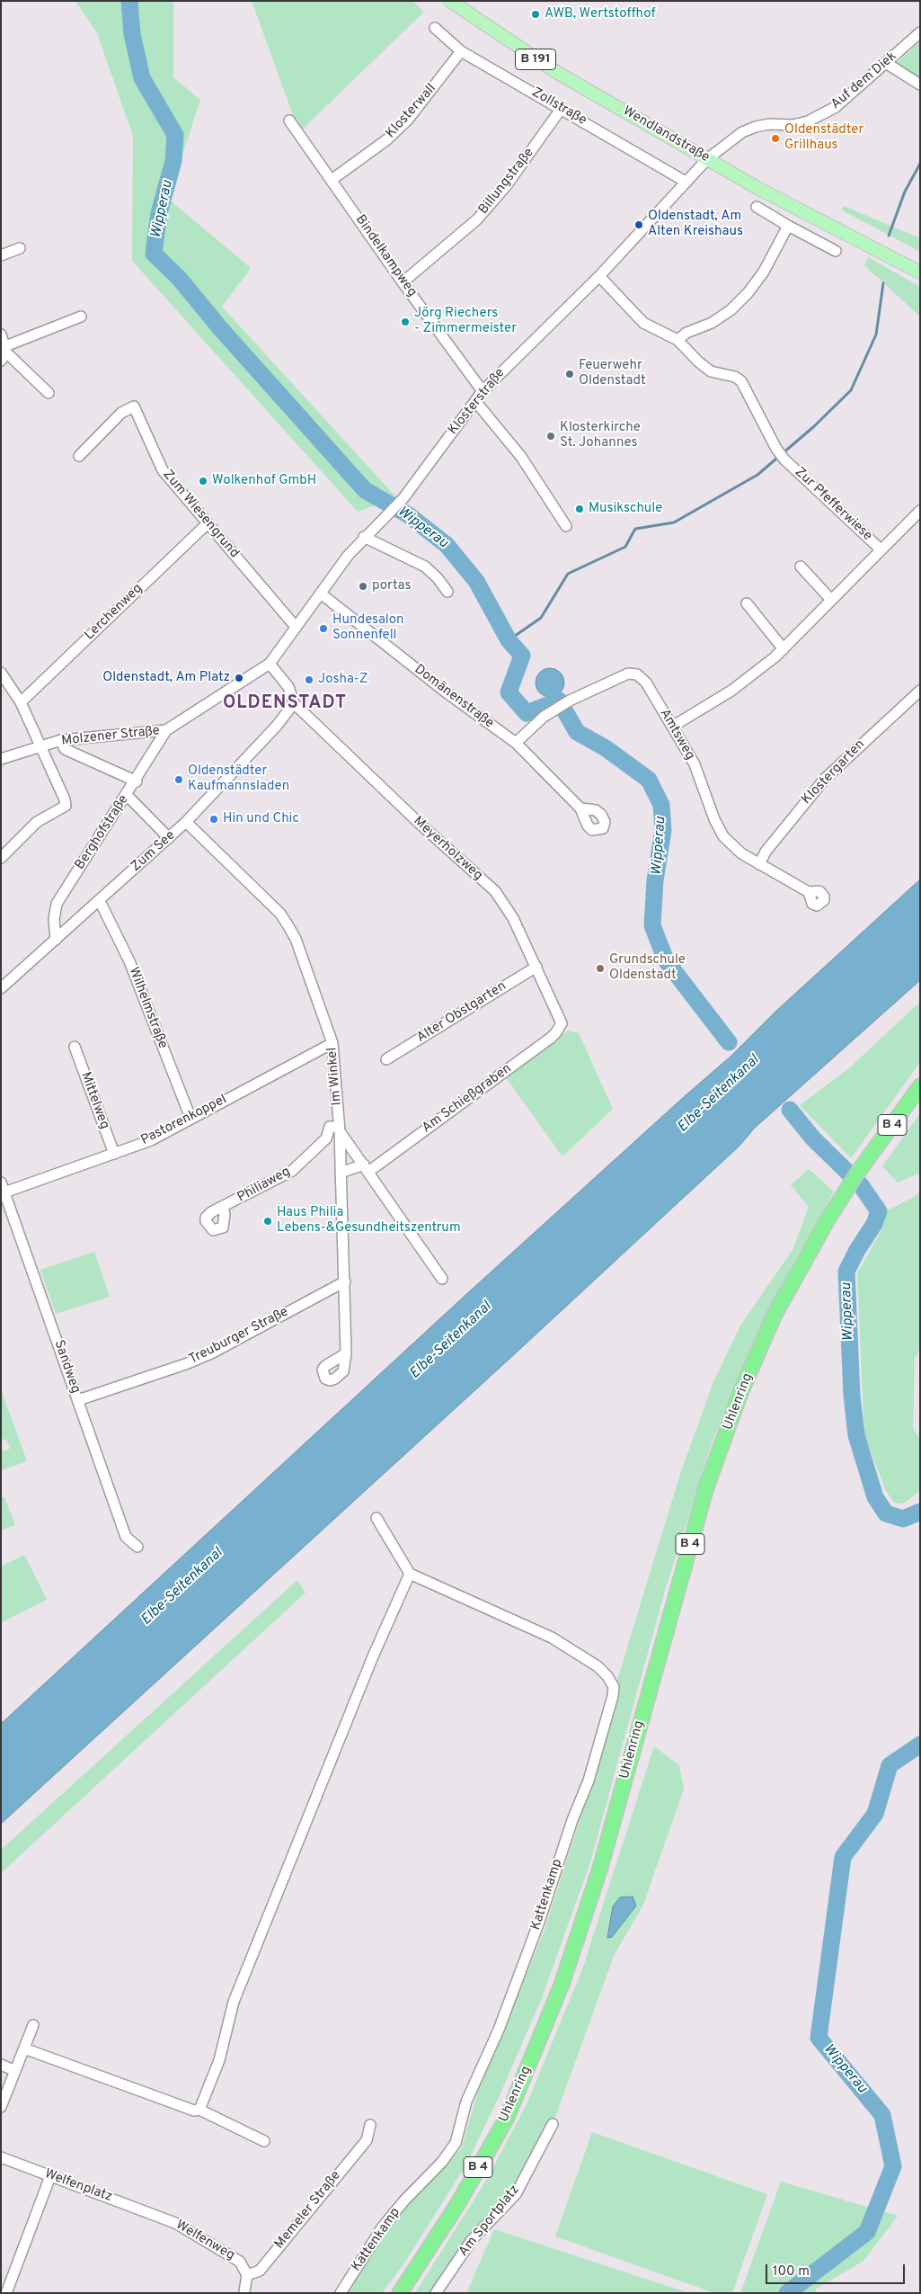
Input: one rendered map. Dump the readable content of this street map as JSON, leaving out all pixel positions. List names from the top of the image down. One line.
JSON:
{"streets":{"highway":["B 4","Uhlenring"],"main road":["B 191","Wendlandstraße"],"street":["Auf dem Diek","Zollstraße","Klosterwall","Billungstraße","Bindelkampweg","Klosterstraße","Zur Pfefferwiese","Zum Wiesengrund","Lerchenweg","Domänenstraße","Amtsweg","Molzener Straße","Klostergarten","Berghofstraße","Meyerholzweg","Zum See","Wilhelmstraße","Alter Obstgarten","Im Winkel","Am Schießgraben","Mittelweg","Pastorenkoppel","Philiaweg","Treuburger Straße","Sandweg","Kattenkamp","Welfenplatz","Memeler Straße","Am Sportplatz","Welfenweg"]},"crossings":[["Auf dem Diek","Wendlandstraße"],["Auf dem Diek","Klosterstraße"],["Zollstraße","Klosterwall"],["Zollstraße","Billungstraße"],["Zollstraße","Klosterstraße"],["Klosterwall","Bindelkampweg"],["Wendlandstraße","Klosterstraße"],["Billungstraße","Bindelkampweg"],["Bindelkampweg","Klosterstraße"],["Klosterstraße","Zur Pfefferwiese"],["Klosterstraße","Zum Wiesengrund"],["Klosterstraße","Domänenstraße"],["Klosterstraße","Molzener Straße"],["Zum Wiesengrund","Lerchenweg"],["Domänenstraße","Amtsweg"],["Amtsweg","Klostergarten"],["Molzener Straße","Berghofstraße"],["Berghofstraße","Zum See"],["Meyerholzweg","Zum See"],["Meyerholzweg","Alter Obstgarten"],["Meyerholzweg","Am Schießgraben"],["Zum See","Wilhelmstraße"],["Zum See","Im Winkel"],["Wilhelmstraße","Pastorenkoppel"],["Im Winkel","Am Schießgraben"],["Im Winkel","Pastorenkoppel"],["Im Winkel","Philiaweg"],["Im Winkel","Treuburger Straße"],["Mittelweg","Pastorenkoppel"],["Pastorenkoppel","Sandweg"],["Treuburger Straße","Sandweg"],["Welfenplatz","Welfenweg"],["Memeler Straße","Welfenweg"]],"districts":["OLDENSTADT"],"water":["Wipperau","Elbe-Seitenkanal"],"places":["AWB, Wertstoffhof","Oldenstädter Grillhaus","Oldenstadt, Am Alten Kreishaus","Jörg Riechers - Zimmermeister","Feuerwehr Oldenstadt","Klosterkirche St. Johannes","Wolkenhof GmbH","Musikschule","portas","Hundesalon Sonnenfell","Oldenstadt, Am Platz","Josha-Z","Oldenstädter Kaufmannsladen","Hin und Chic","Grundschule Oldenstadt","Haus Philia Lebens-&Gesundheitszentrum"],"scale_bar":"100 m"}
